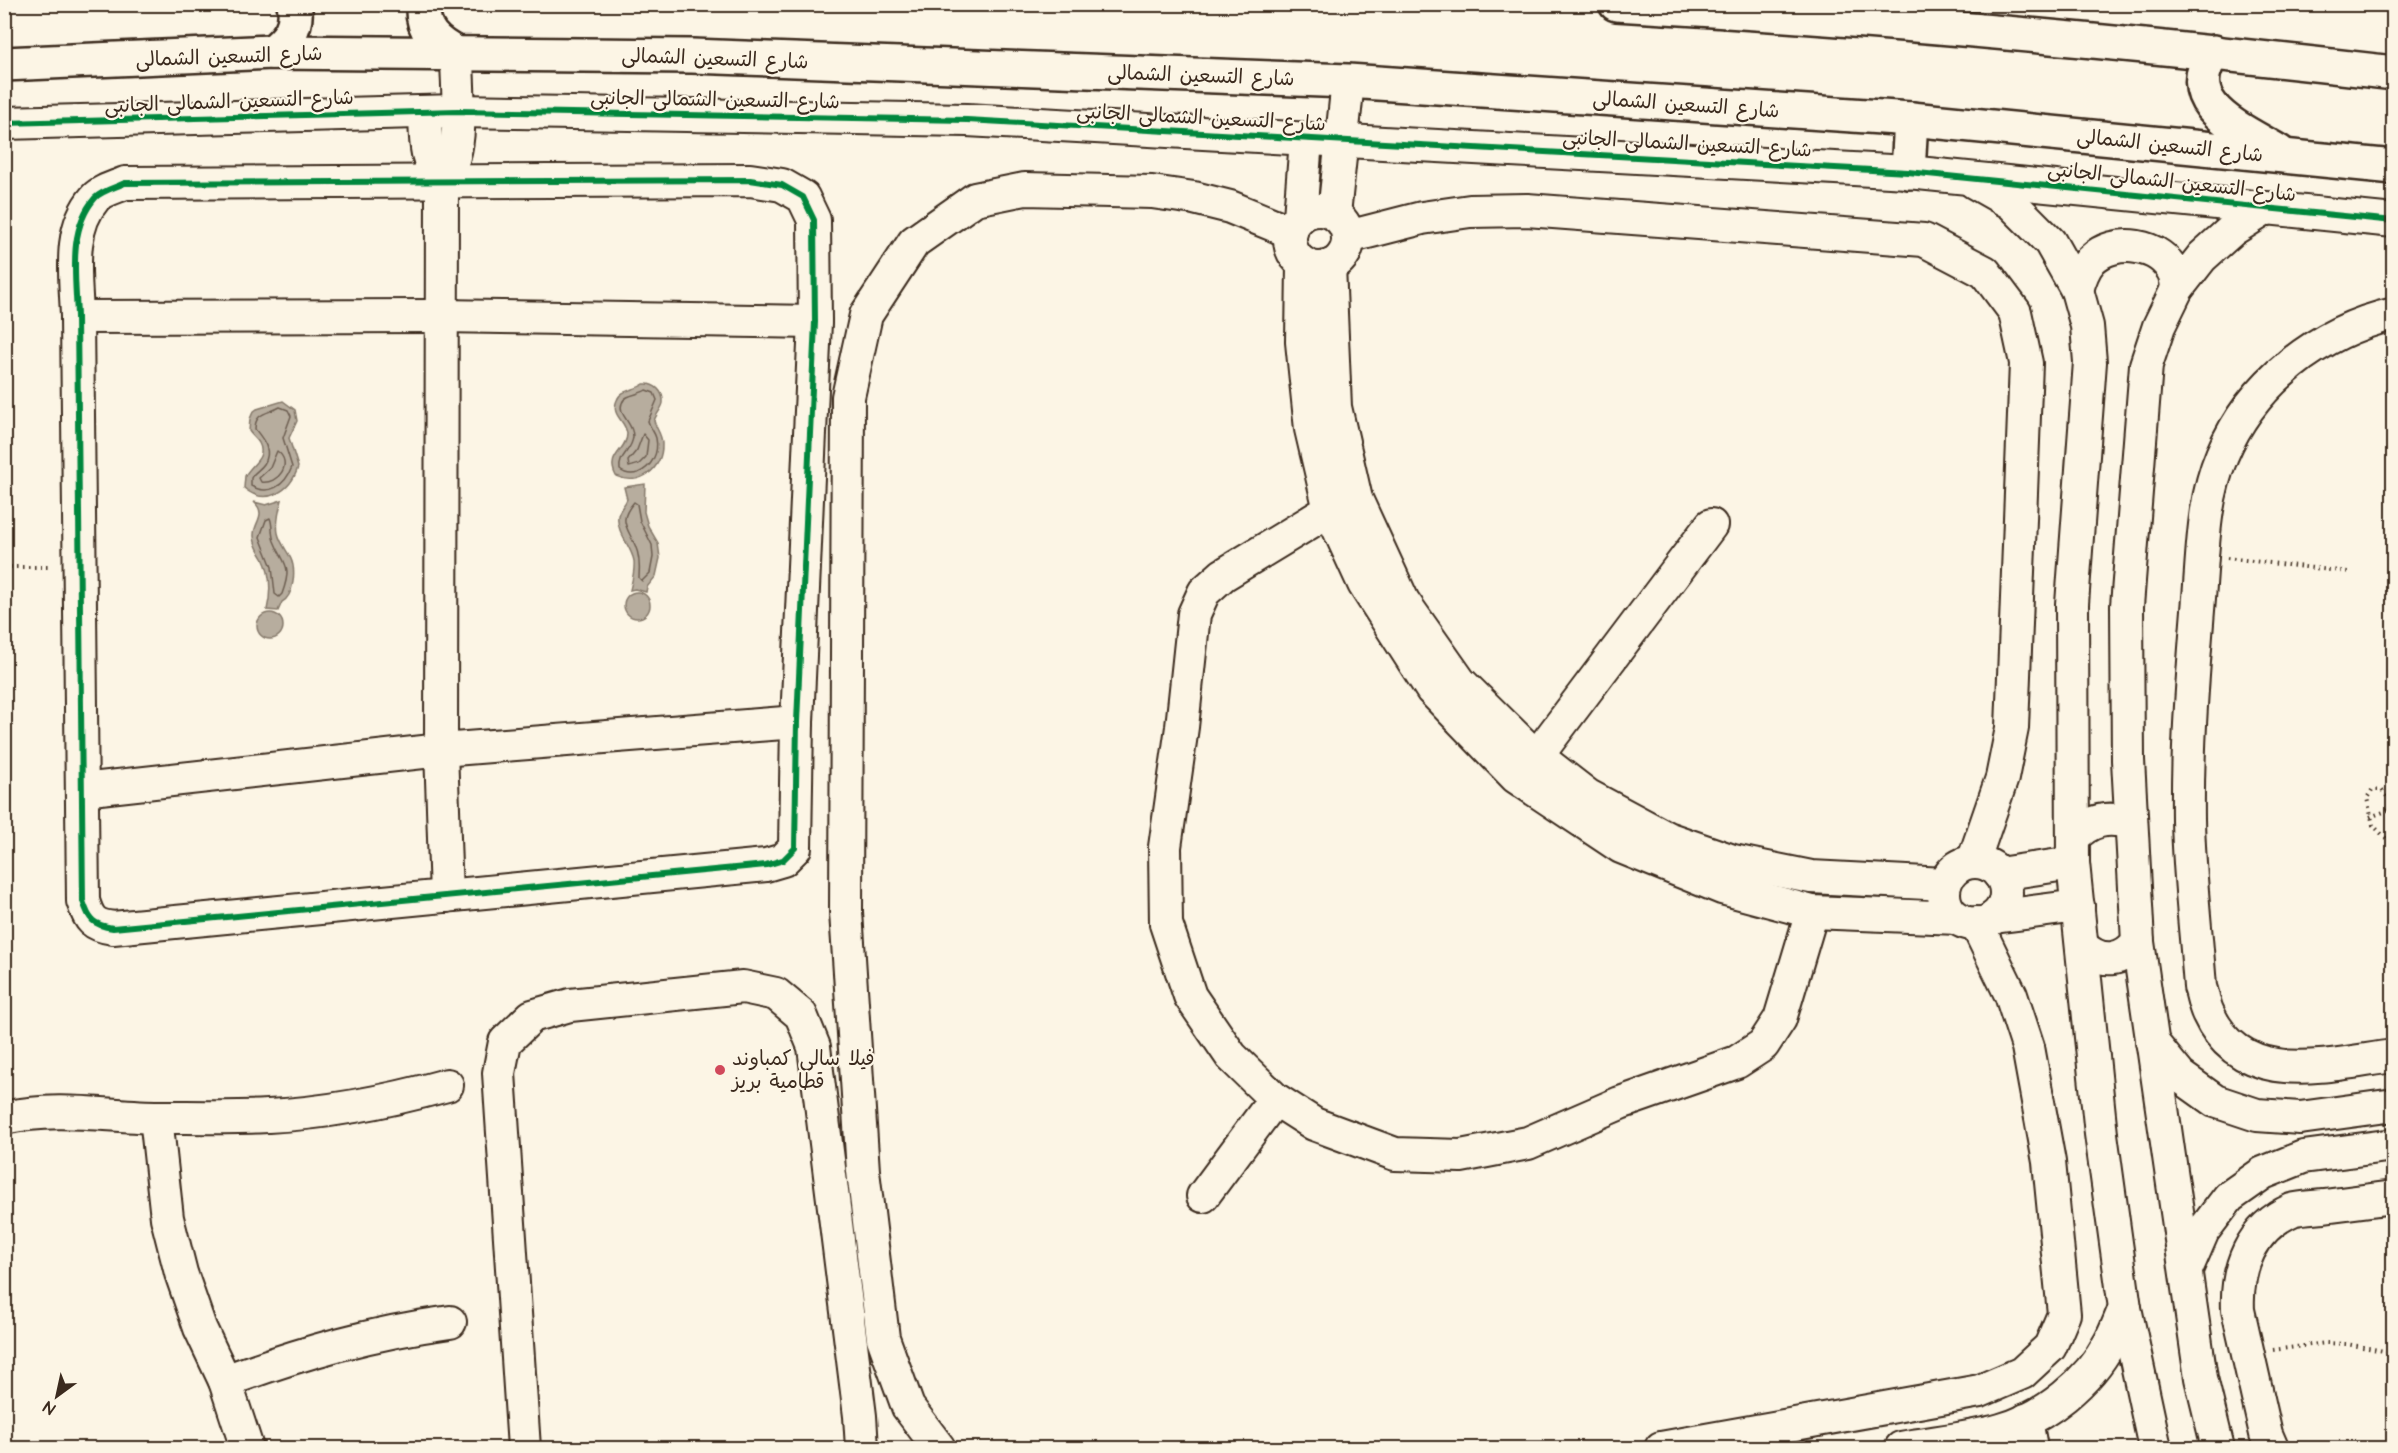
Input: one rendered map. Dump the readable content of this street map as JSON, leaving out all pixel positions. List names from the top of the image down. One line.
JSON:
{"streets":{"main road":["شارع التسعين الشمالى"],"street":["شارع التسعين الشمالى الجانبى"]},"places":["فيلا سالى كمباوند قطامية بريز"],"north":"bottom left"}
